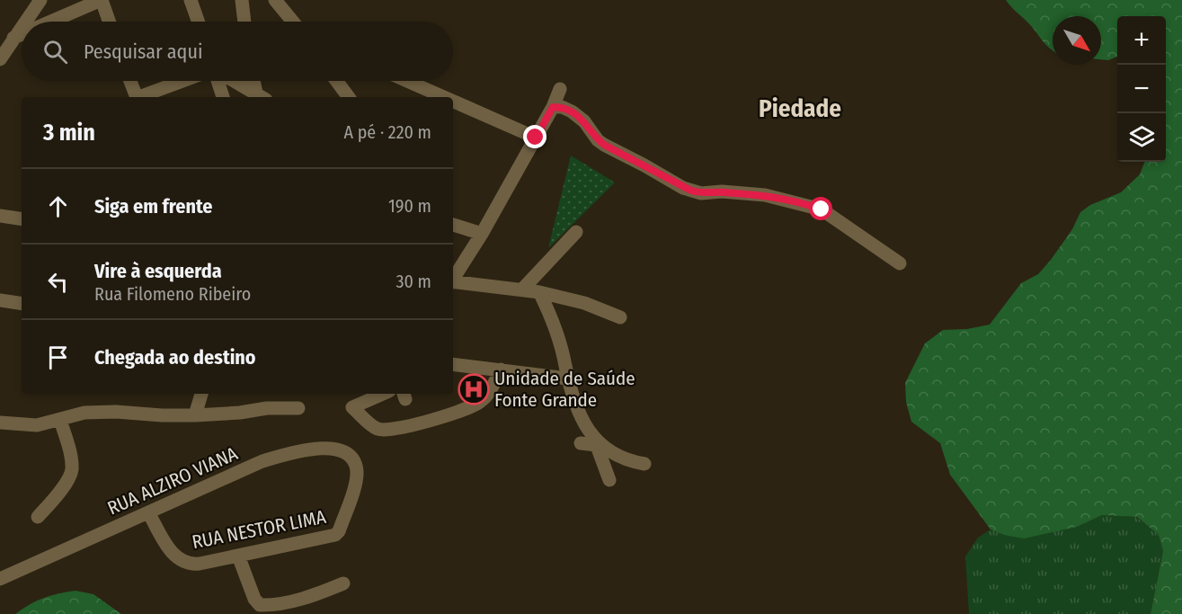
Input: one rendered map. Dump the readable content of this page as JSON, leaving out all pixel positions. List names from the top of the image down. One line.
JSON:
{"streets":{"street":["RUA ALZIRO VIANA","RUA NESTOR LIMA"]},"crossings":[["RUA ALZIRO VIANA","RUA NESTOR LIMA"]],"districts":["Piedade"],"places":{"hospital":["Unidade de Saúde Fonte Grande"]},"north":"bottom right","page":{"map_buttons":["+","−"],"search":"Pesquisar aqui","heading":["3 min","A pé · 220 m"],"list":[["Siga em frente","190 m"],["Vire à esquerda","Rua Filomeno Ribeiro","30 m"],"Chegada ao destino"]}}
